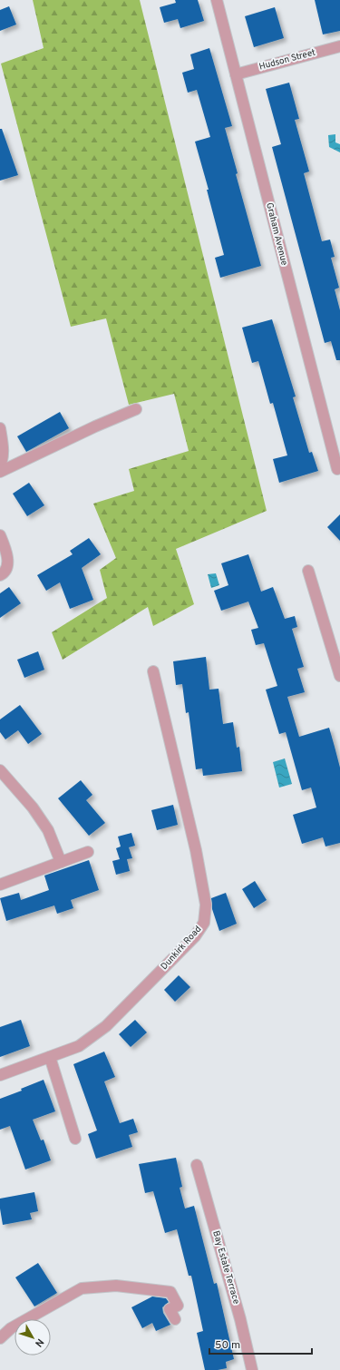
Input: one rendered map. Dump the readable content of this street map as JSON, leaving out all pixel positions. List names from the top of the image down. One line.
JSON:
{"streets":{"street":["Hudson Street","Graham Avenue","Dunkirk Road","Bay Estate Terrace"]},"crossings":[["Hudson Street","Graham Avenue"]],"scale_bar":"50 m","north":"bottom right"}
